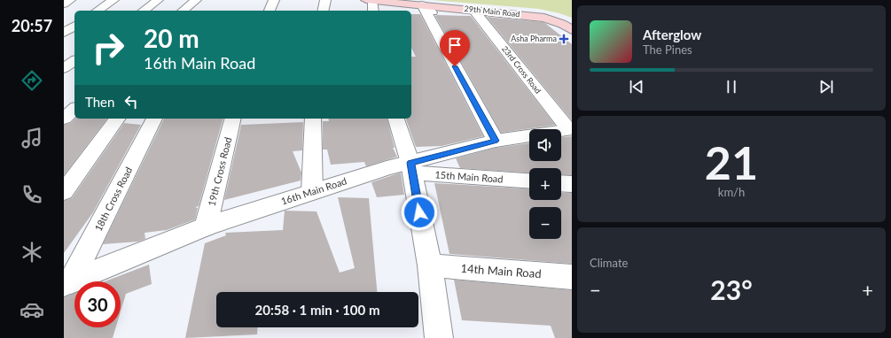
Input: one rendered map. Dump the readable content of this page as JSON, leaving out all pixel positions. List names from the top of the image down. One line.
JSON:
{"streets":{"main road":["29th Main Road"],"street":["23rd Cross Road","19th Cross Road","15th Main Road","16th Main Road","18th Cross Road","14th Main Road"]},"crossings":[["29th Main Road","23rd Cross Road"],["23rd Cross Road","16th Main Road"],["19th Cross Road","16th Main Road"],["15th Main Road","16th Main Road"],["16th Main Road","18th Cross Road"]],"places":{"health":["Asha Pharma"]},"page":{"tabs":"20:57","turn":["20 m","16th Main Road"],"song":["Afterglow","The Pines"],"then":"Then","tile":[["21","km/h"],"Climate"],"map_buttons":["+","−"],"heat":["−","23°","+"],"limit":"30","trip":"20:58 · 1 min · 100 m"}}
